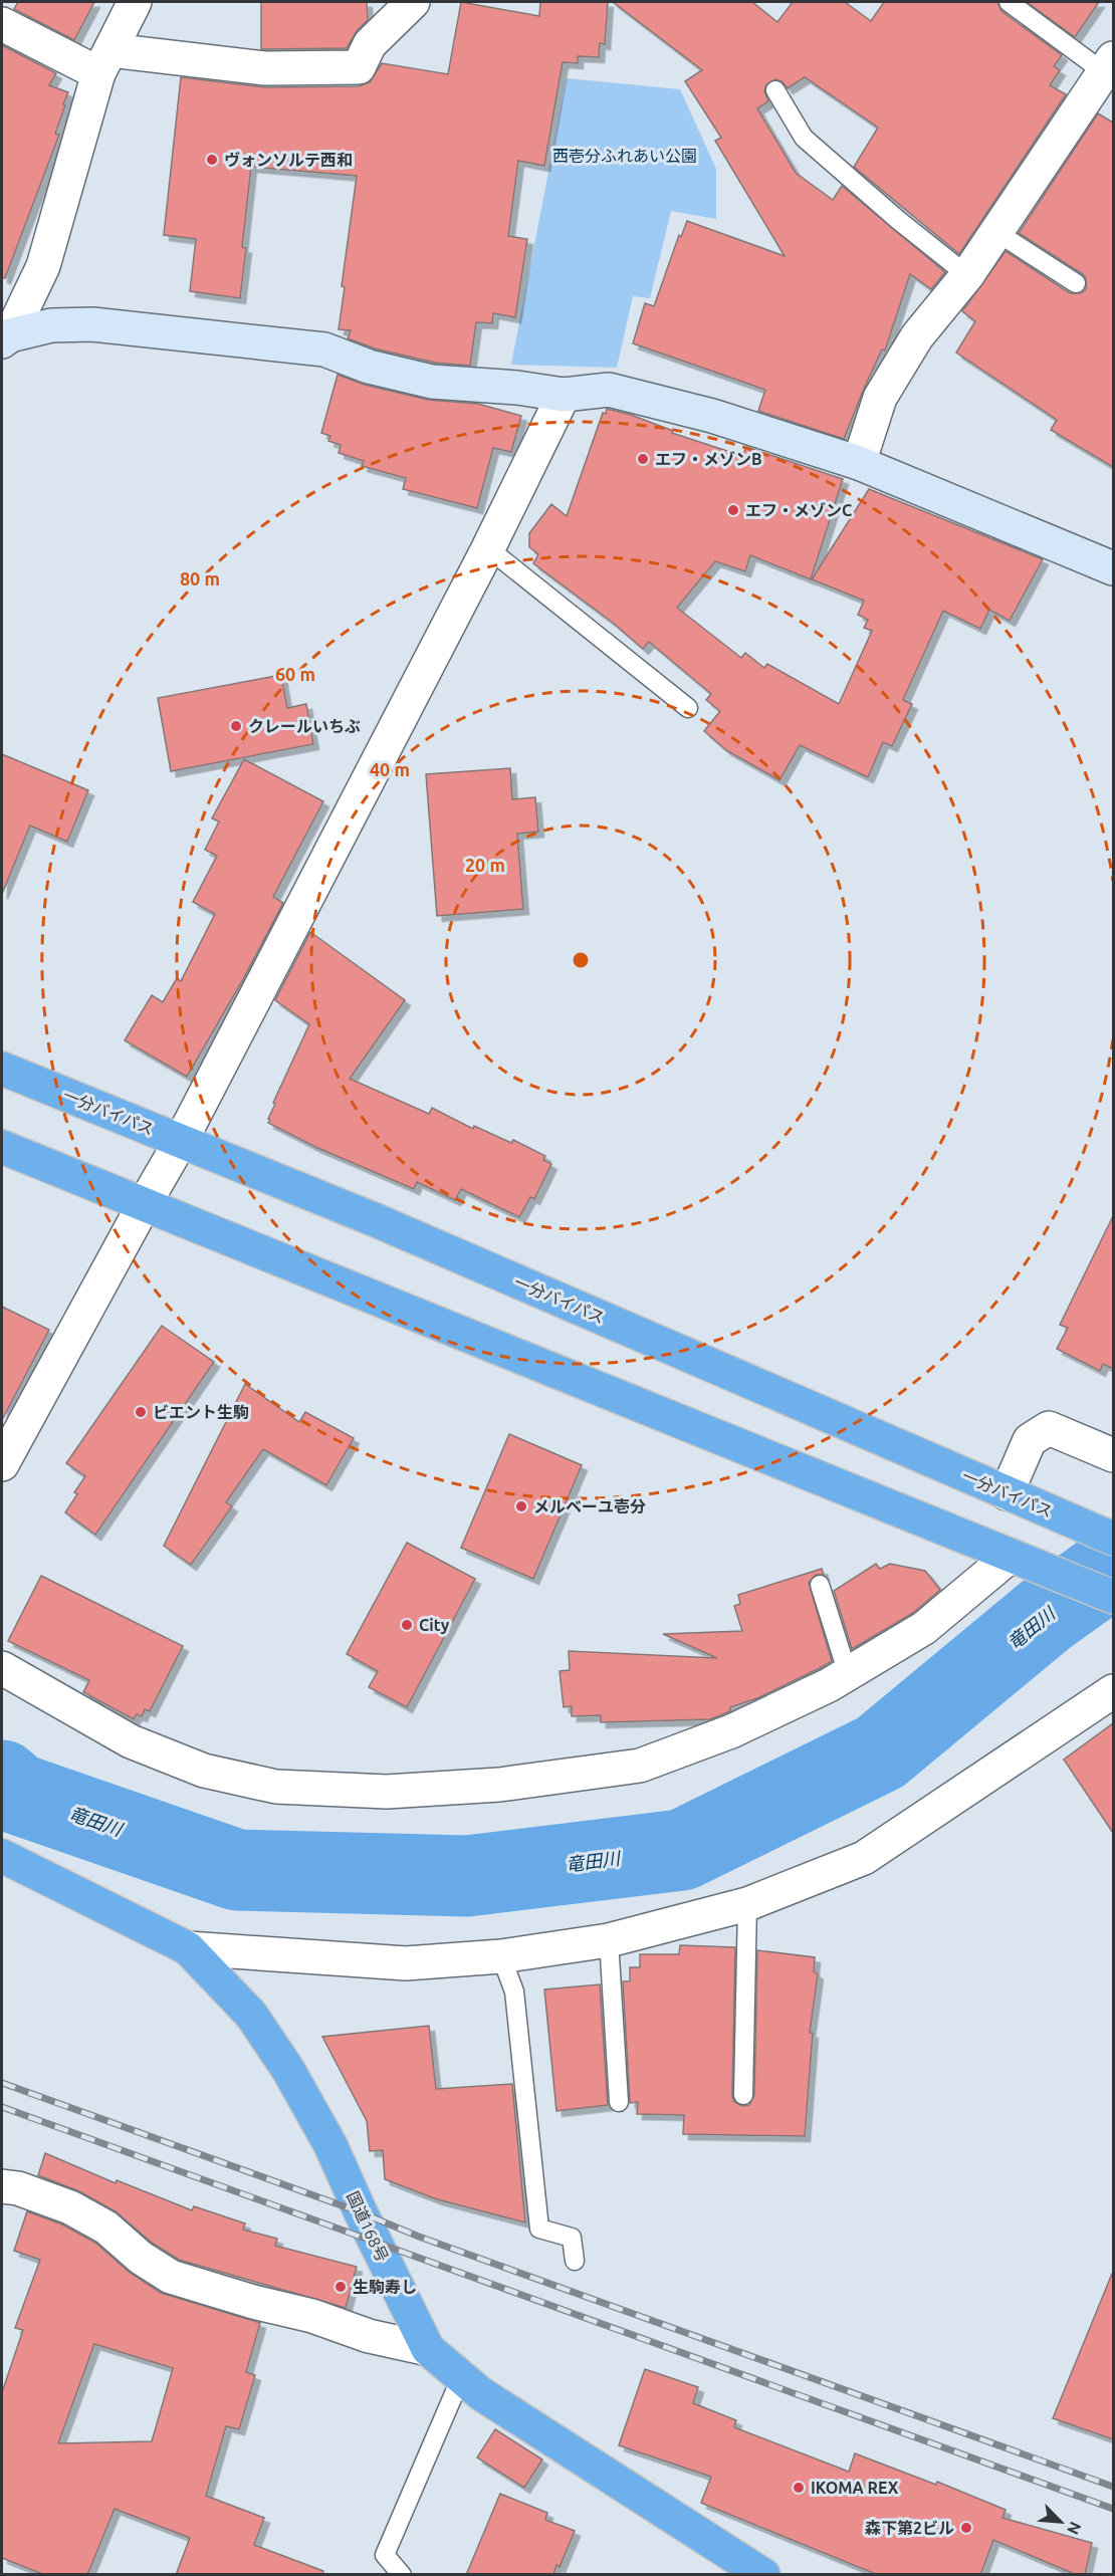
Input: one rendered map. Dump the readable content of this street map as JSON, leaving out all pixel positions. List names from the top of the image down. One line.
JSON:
{"streets":{"highway":["一分バイパス","国道168号"]},"water":["竜田川"],"parks":["西壱分ふれあい公園"],"places":["ヴォンソルテ西和","エフ・メゾンB","エフ・メゾンC","クレールいちぶ","ビエント生駒","メルベーユ壱分","City","生駒寿し","IKOMA REX","森下第2ビル"],"north":"bottom right","rings":["80 m","60 m","40 m","20 m"]}
